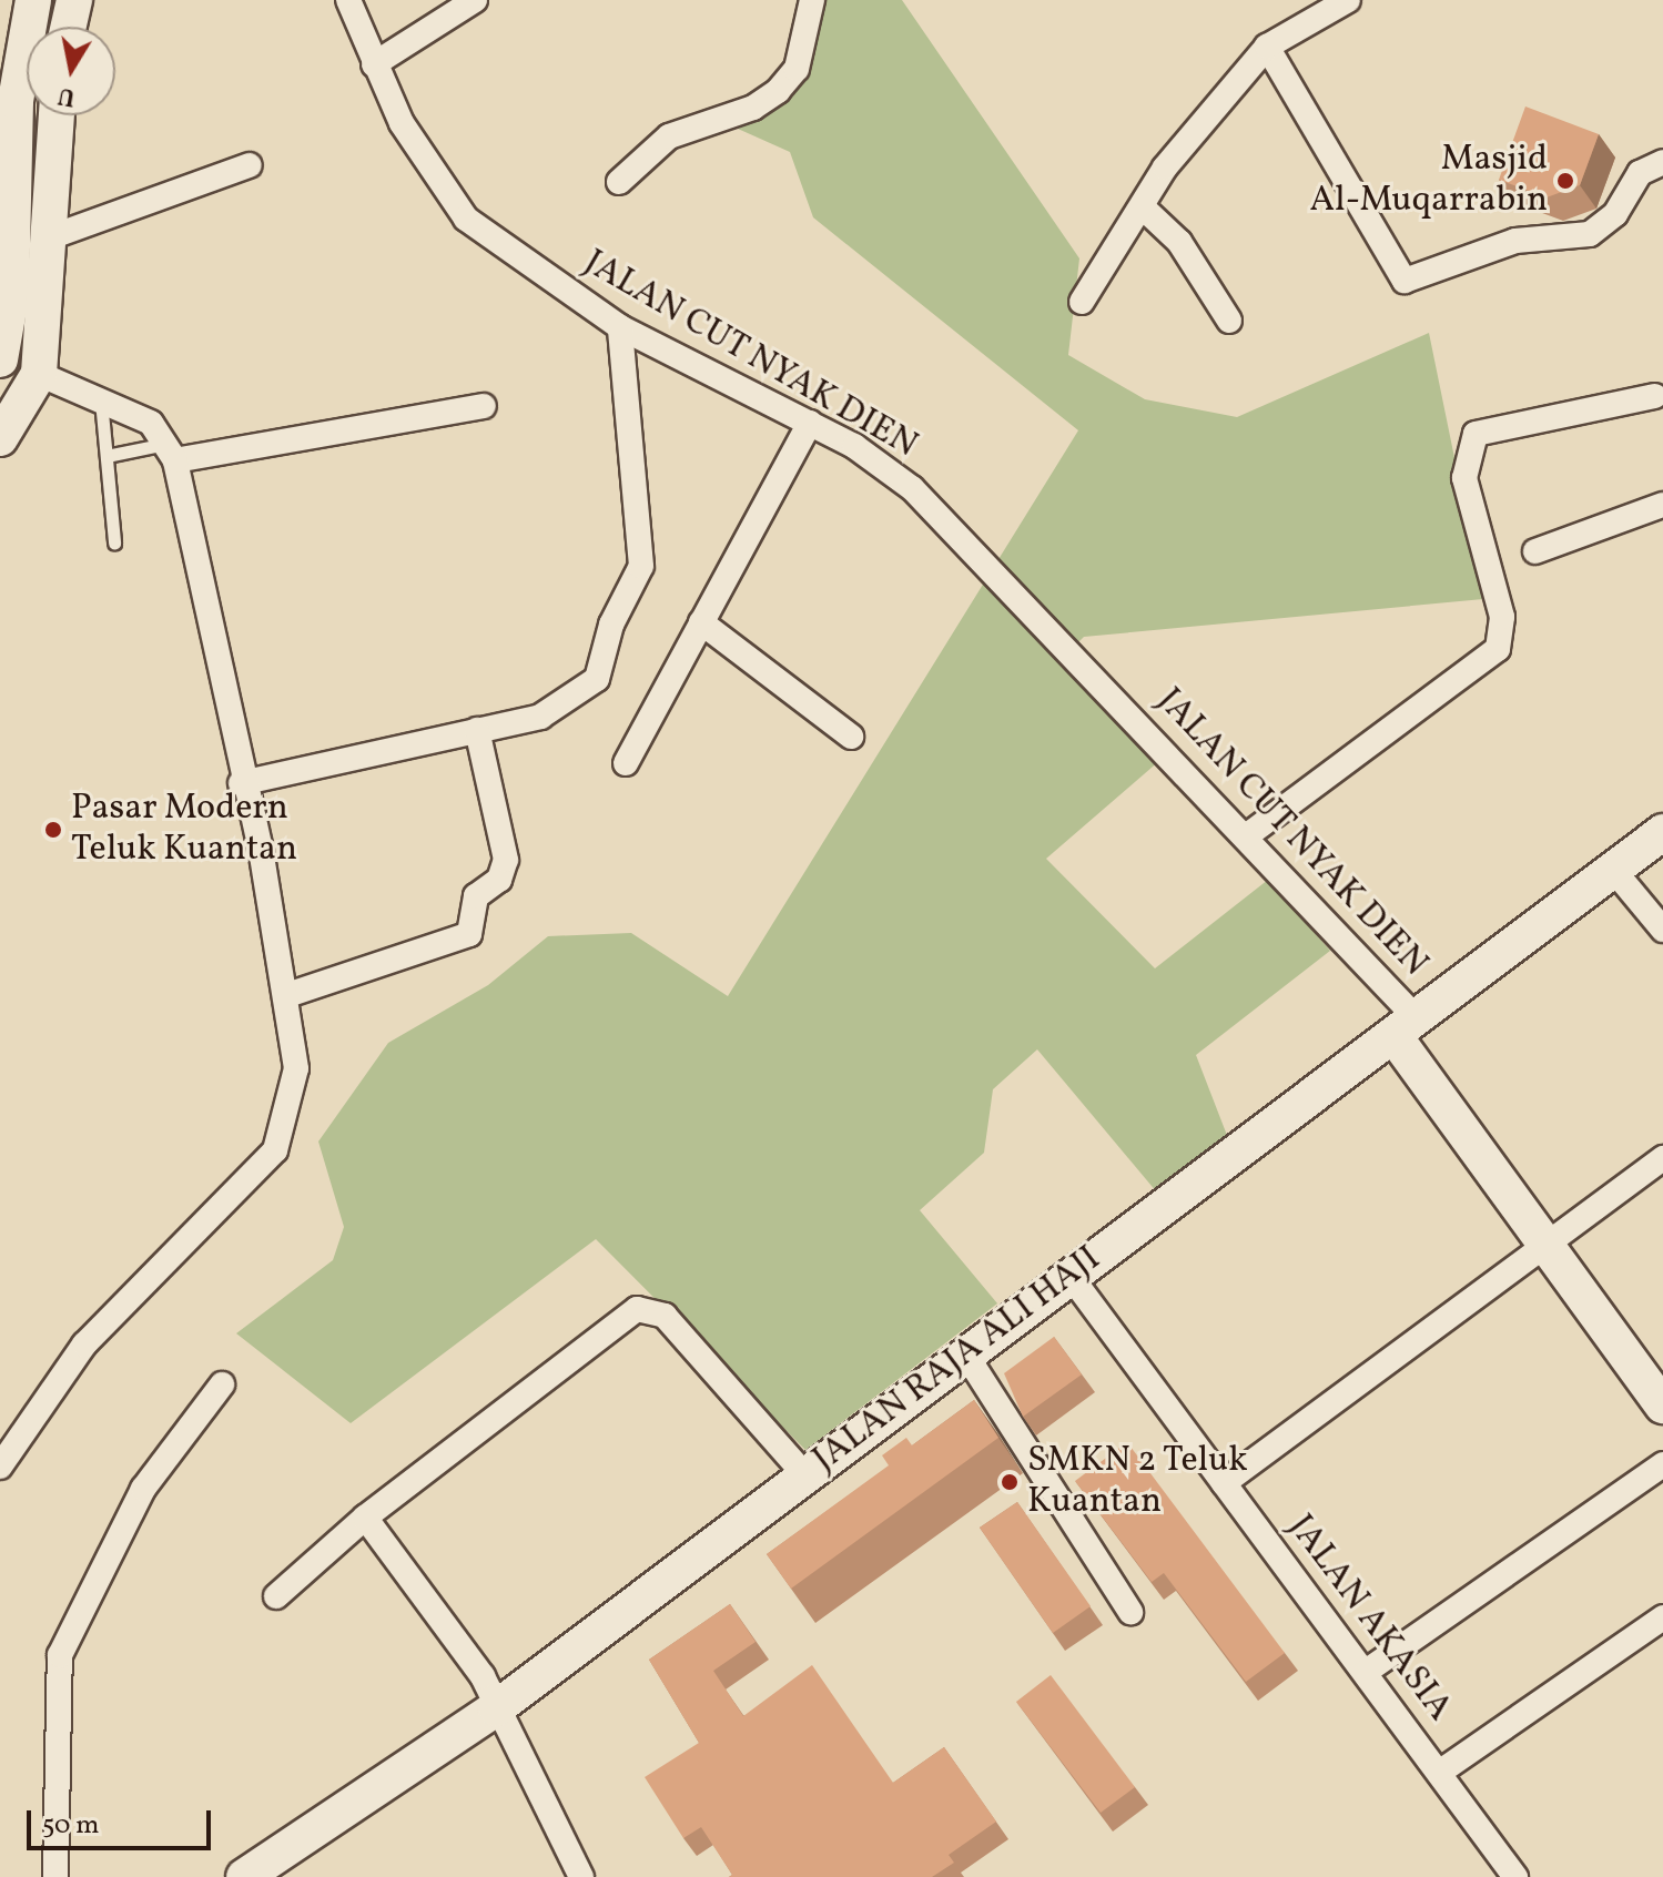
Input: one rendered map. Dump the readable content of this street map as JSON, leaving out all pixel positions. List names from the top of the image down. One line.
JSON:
{"streets":{"street":["JALAN CUT NYAK DIEN","JALAN RAJA ALI HAJI","JALAN AKASIA"]},"crossings":[["JALAN CUT NYAK DIEN","JALAN RAJA ALI HAJI"],["JALAN RAJA ALI HAJI","JALAN AKASIA"]],"places":["Masjid Al-Muqarrabin","Pasar Modern Teluk Kuantan","SMKN 2 Teluk Kuantan"],"scale_bar":"50 m","north":"bottom"}
